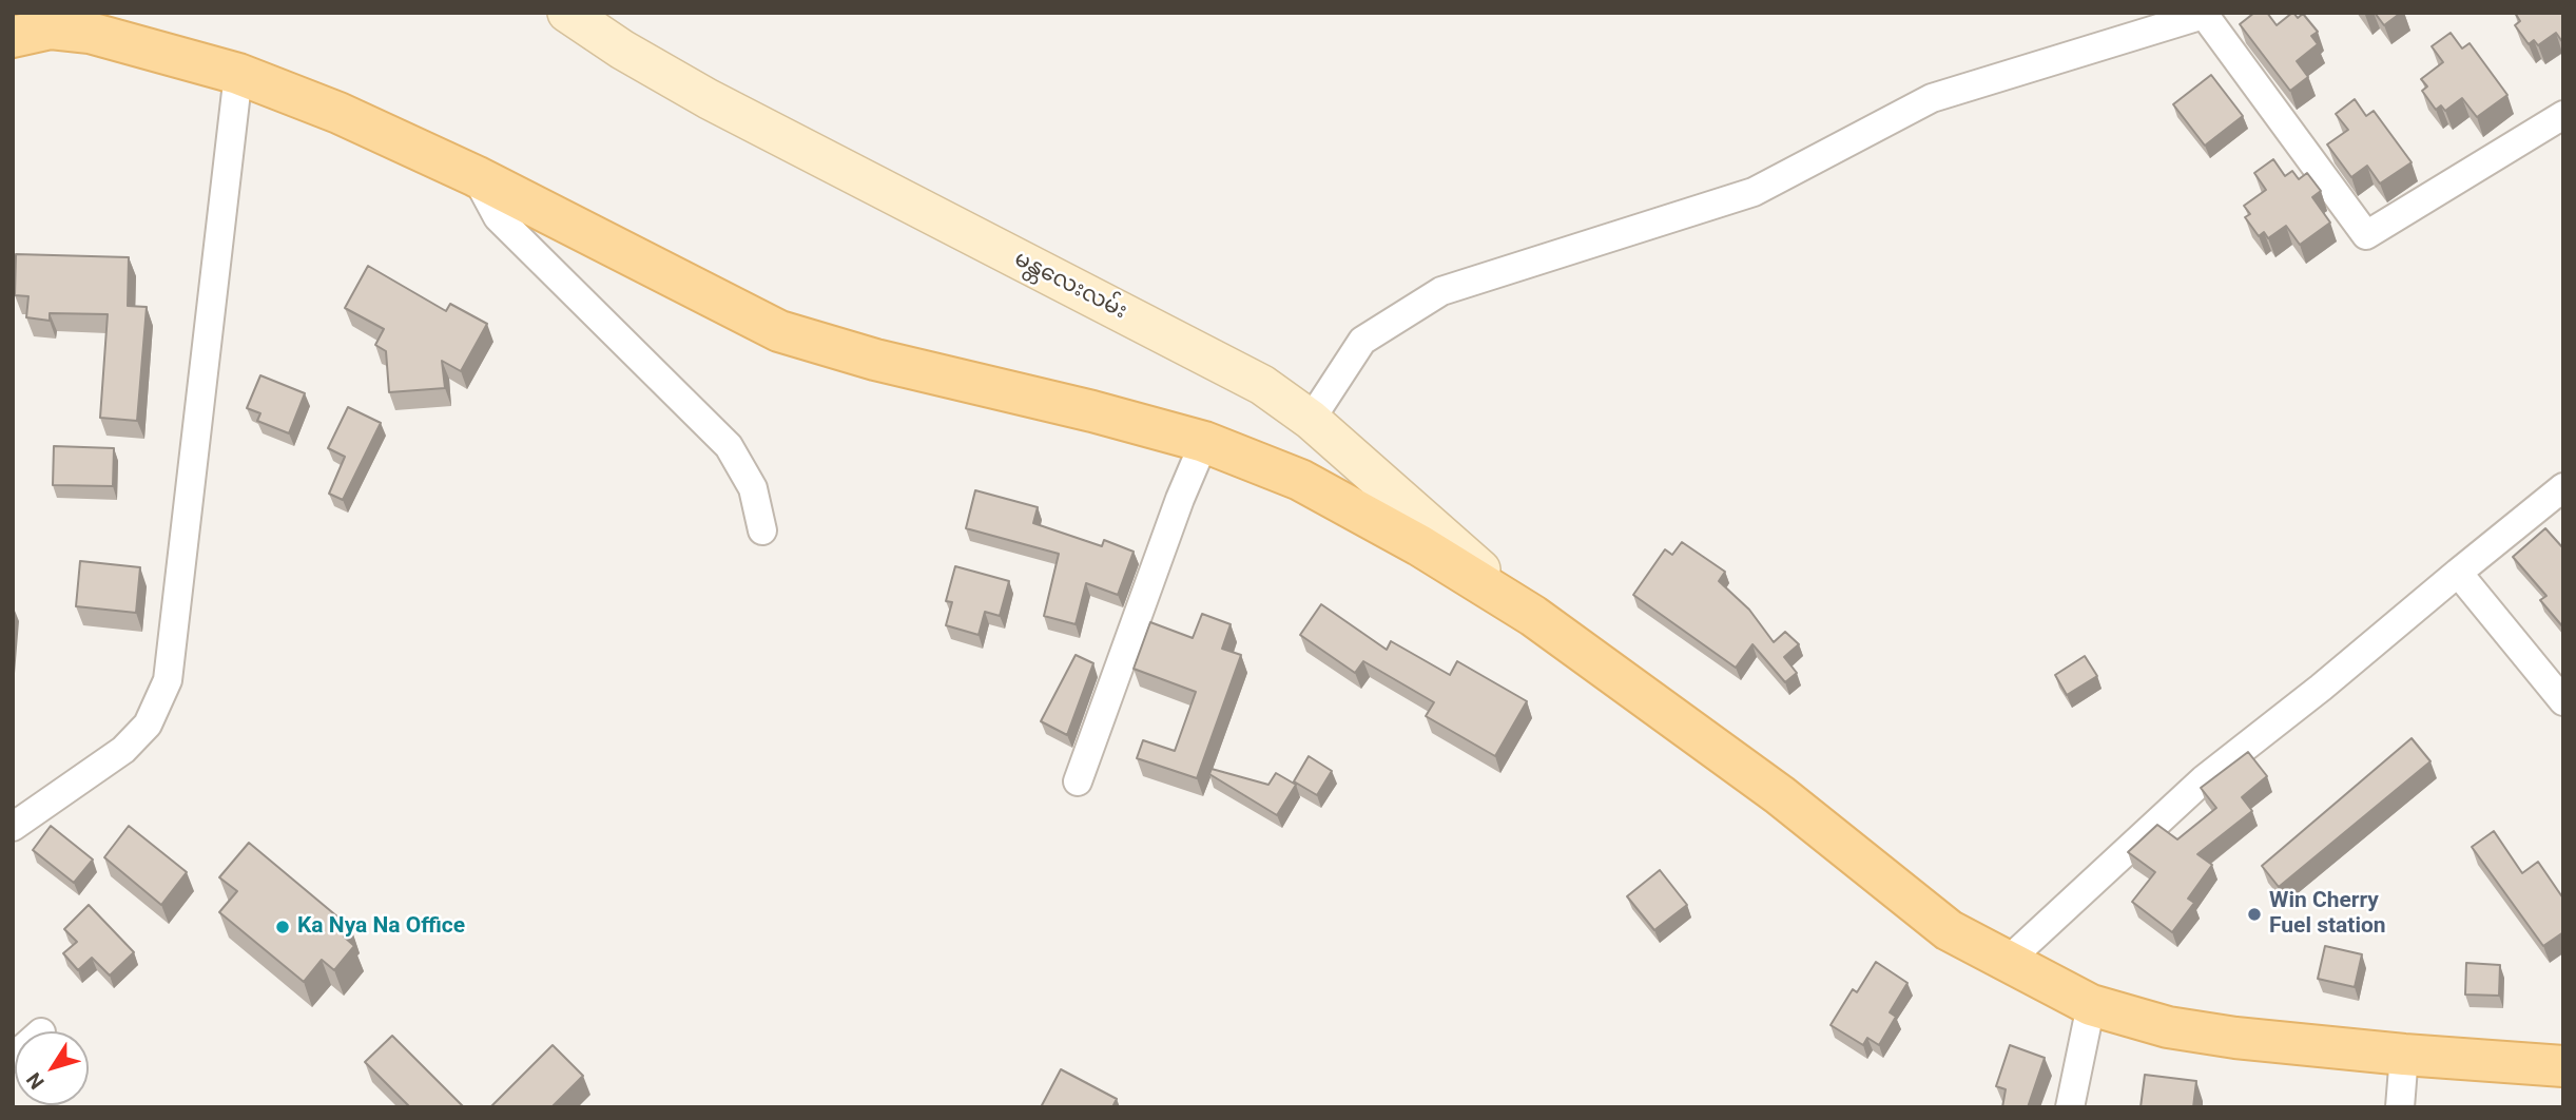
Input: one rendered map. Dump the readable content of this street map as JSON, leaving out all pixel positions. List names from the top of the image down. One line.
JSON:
{"streets":{"main road":["မန္တလေးလမ်း"]},"places":["Win Cherry Fuel station","Ka Nya Na Office"],"north":"bottom left"}
